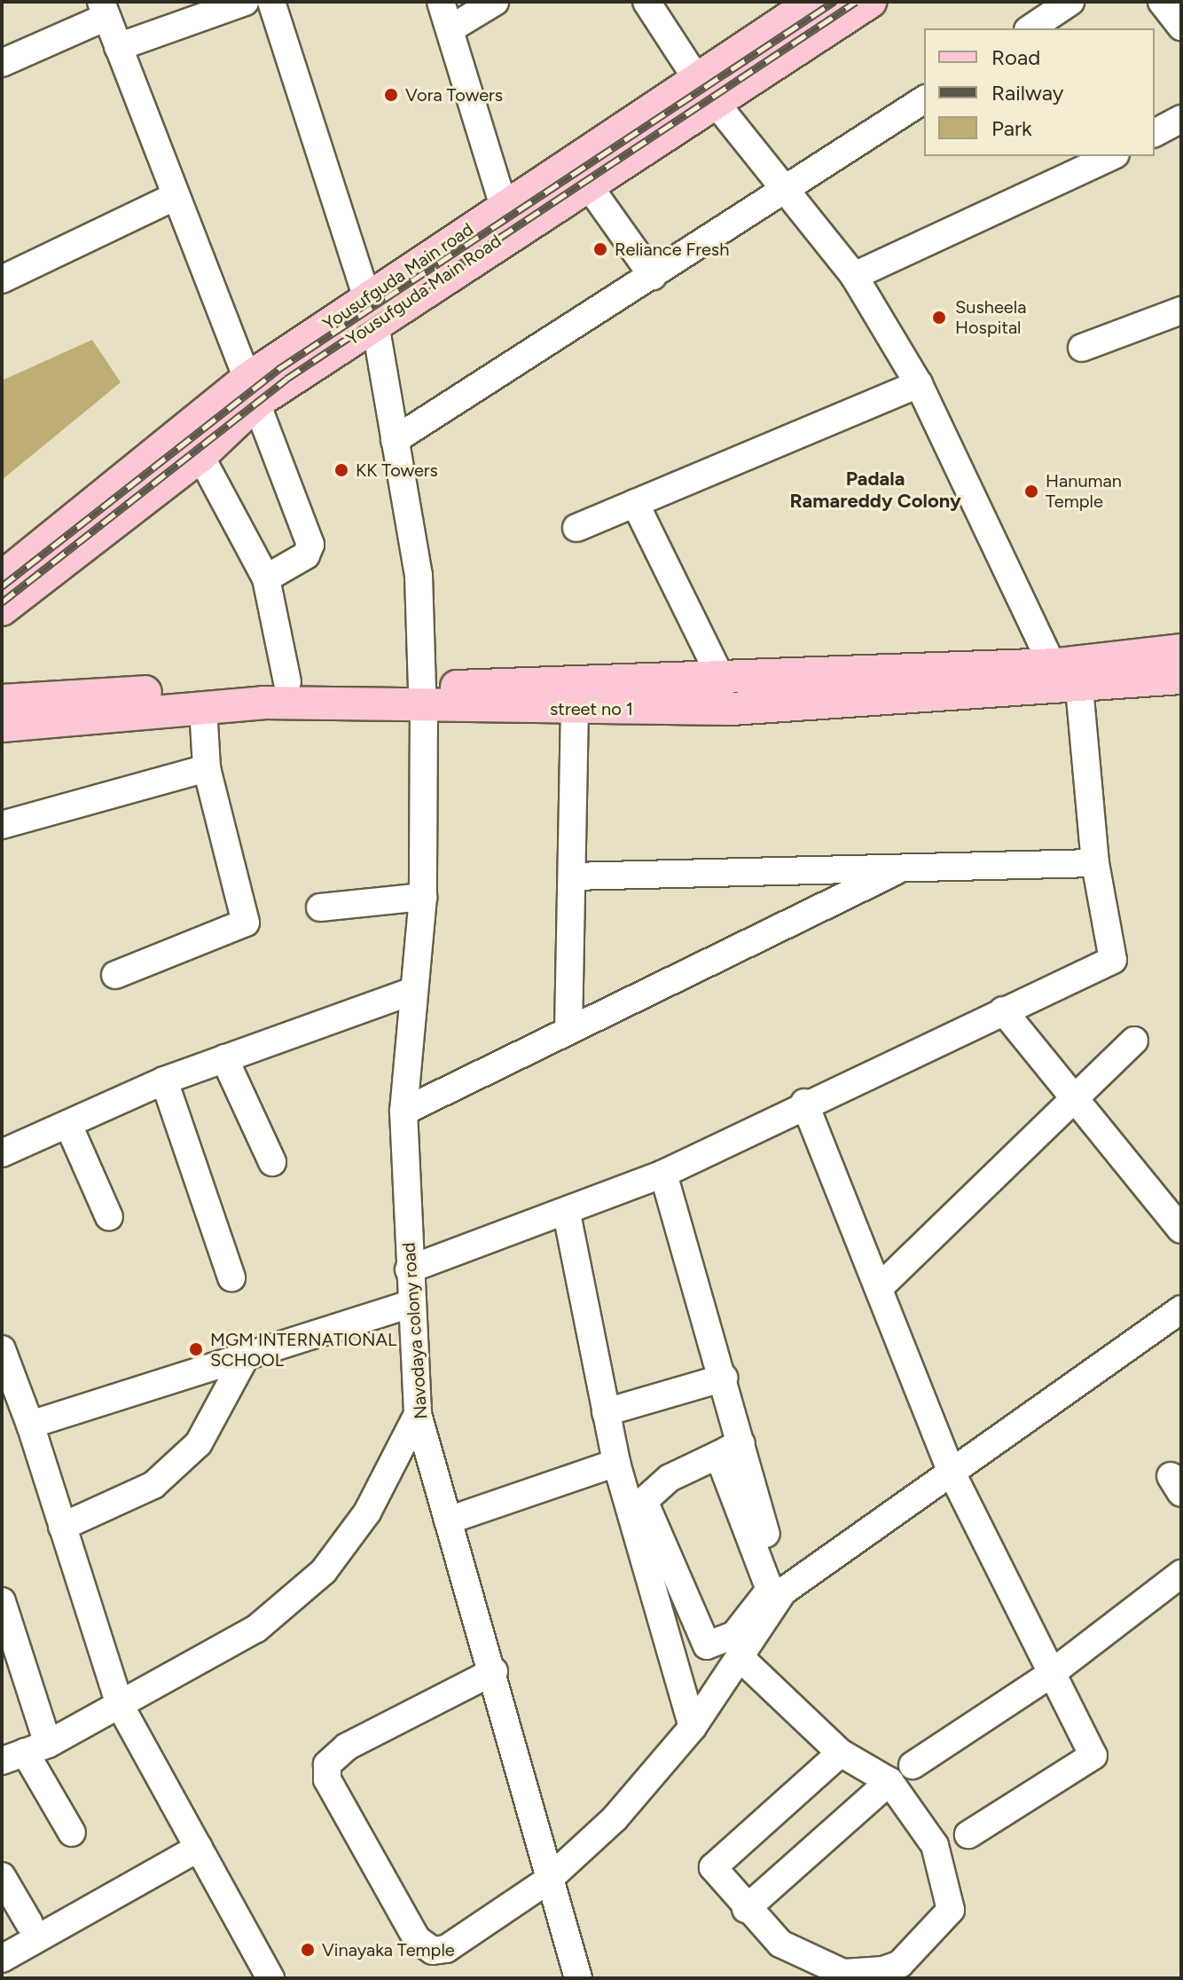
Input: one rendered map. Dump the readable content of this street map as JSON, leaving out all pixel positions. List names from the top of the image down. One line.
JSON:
{"streets":{"main road":["Yousufguda Main road","Yousufguda Main Road","street no 1"],"street":["Navodaya colony road"]},"crossings":[["Yousufguda Main road","Yousufguda Main Road"],["Yousufguda Main road","Navodaya colony road"],["Yousufguda Main Road","Navodaya colony road"],["street no 1","Navodaya colony road"]],"districts":["Padala Ramareddy Colony"],"places":["Vora Towers","Reliance Fresh","Susheela Hospital","KK Towers","Hanuman Temple","MGM INTERNATIONAL SCHOOL","Vinayaka Temple"],"legend":["Road","Railway","Park"]}
